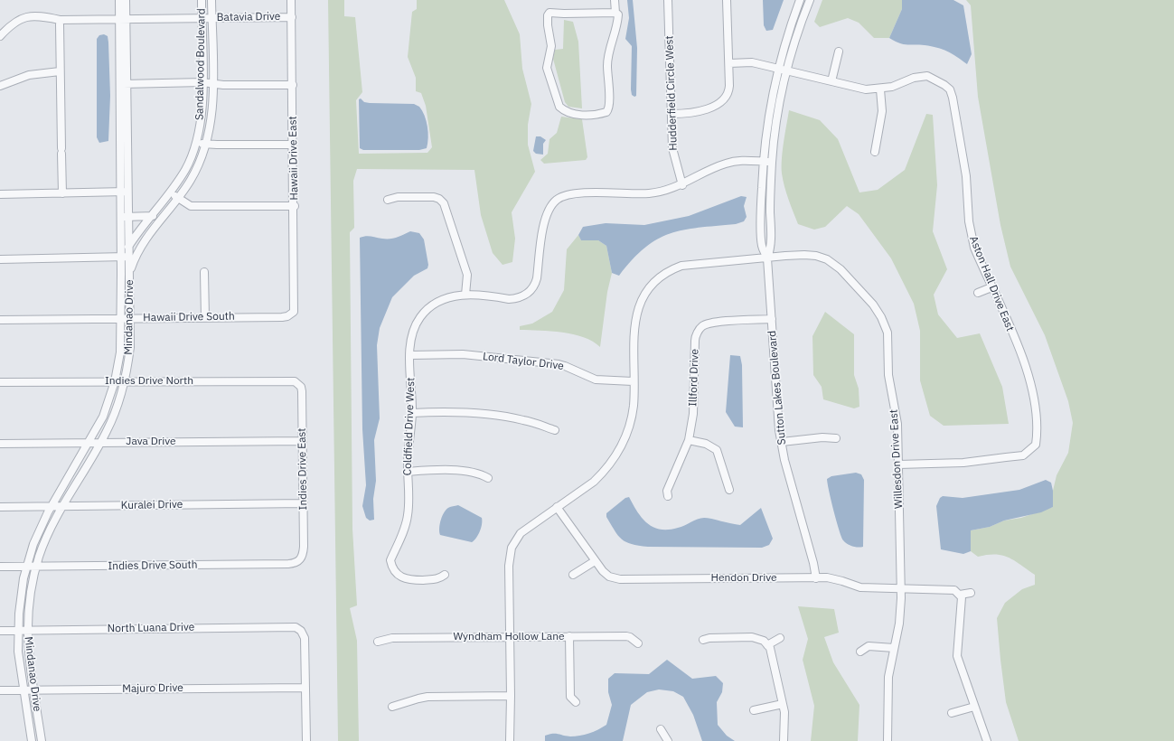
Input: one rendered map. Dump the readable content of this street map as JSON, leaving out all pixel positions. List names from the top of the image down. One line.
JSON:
{"streets":{"street":["Batavia Drive","Sandalwood Boulevard","Hudderfield Circle West","Hawaii Drive East","Aston Hall Drive East","Mindanao Drive","Hawaii Drive South","Lord Taylor Drive","Illford Drive","Indies Drive North","Sutton Lakes Boulevard","Coldfield Drive West","Java Drive","Willesdon Drive East","Indies Drive East","Kuralei Drive","Indies Drive South","Hendon Drive","North Luana Drive","Wyndham Hollow Lane","Majuro Drive"]},"crossings":[["Batavia Drive","Sandalwood Boulevard"],["Batavia Drive","Hawaii Drive East"],["Batavia Drive","Mindanao Drive"],["Sandalwood Boulevard","Mindanao Drive"],["Hudderfield Circle West","Coldfield Drive West"],["Hawaii Drive East","Hawaii Drive South"],["Aston Hall Drive East","Willesdon Drive East"],["Mindanao Drive","Hawaii Drive South"],["Mindanao Drive","Indies Drive North"],["Mindanao Drive","Java Drive"],["Mindanao Drive","Kuralei Drive"],["Mindanao Drive","Indies Drive South"],["Mindanao Drive","North Luana Drive"],["Mindanao Drive","Majuro Drive"],["Lord Taylor Drive","Coldfield Drive West"],["Lord Taylor Drive","Willesdon Drive East"],["Illford Drive","Sutton Lakes Boulevard"],["Indies Drive North","Indies Drive East"],["Sutton Lakes Boulevard","Coldfield Drive West"],["Sutton Lakes Boulevard","Willesdon Drive East"],["Sutton Lakes Boulevard","Hendon Drive"],["Java Drive","Indies Drive East"],["Willesdon Drive East","Hendon Drive"],["Willesdon Drive East","Wyndham Hollow Lane"],["Indies Drive East","Kuralei Drive"],["Indies Drive East","Indies Drive South"],["North Luana Drive","Majuro Drive"]]}
